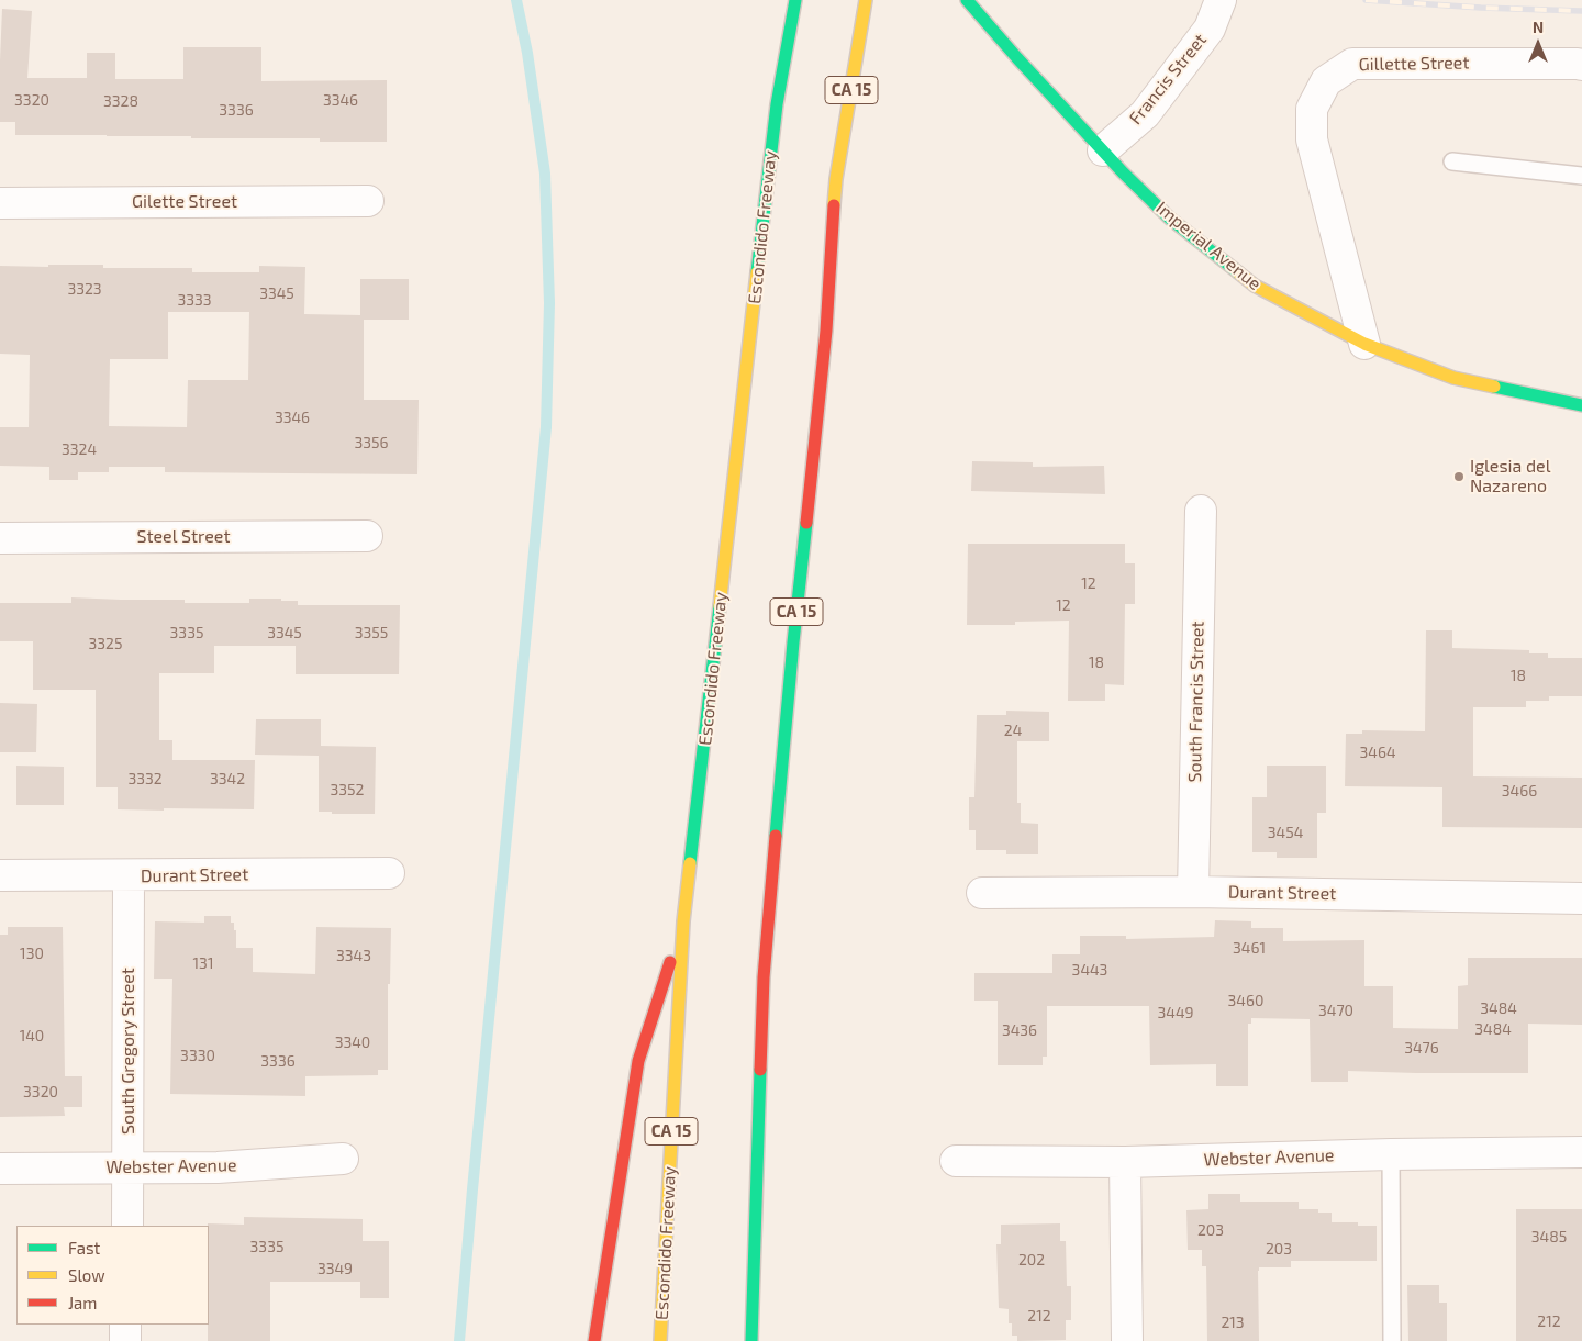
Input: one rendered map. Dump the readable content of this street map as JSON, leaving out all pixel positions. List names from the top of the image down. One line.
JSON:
{"streets":{"main road":["CA 15","Escondido Freeway","Imperial Avenue"],"street":["Gillette Street","Francis Street","Gilette Street","Steel Street","South Francis Street","Durant Street","South Gregory Street","Webster Avenue"]},"crossings":[["Gillette Street","Imperial Avenue"],["Francis Street","Imperial Avenue"],["South Francis Street","Durant Street"],["Durant Street","South Gregory Street"],["South Gregory Street","Webster Avenue"]],"places":["Iglesia del Nazareno"],"house_numbers":["3320","3346","3328","3336","3323","3345","3333","3346","3356","3324","12","12","3335","3345","3355","3325","18","18","24","3464","3332","3342","3352","3466","3454","3461","130","3343","131","3443","3460","3484","3470","3449","3484","3436","140","3340","3476","3330","3336","3320","203","3485","3335","203","202","3349","212","212","213"],"legend":["Fast","Slow","Jam"],"north":"top"}
